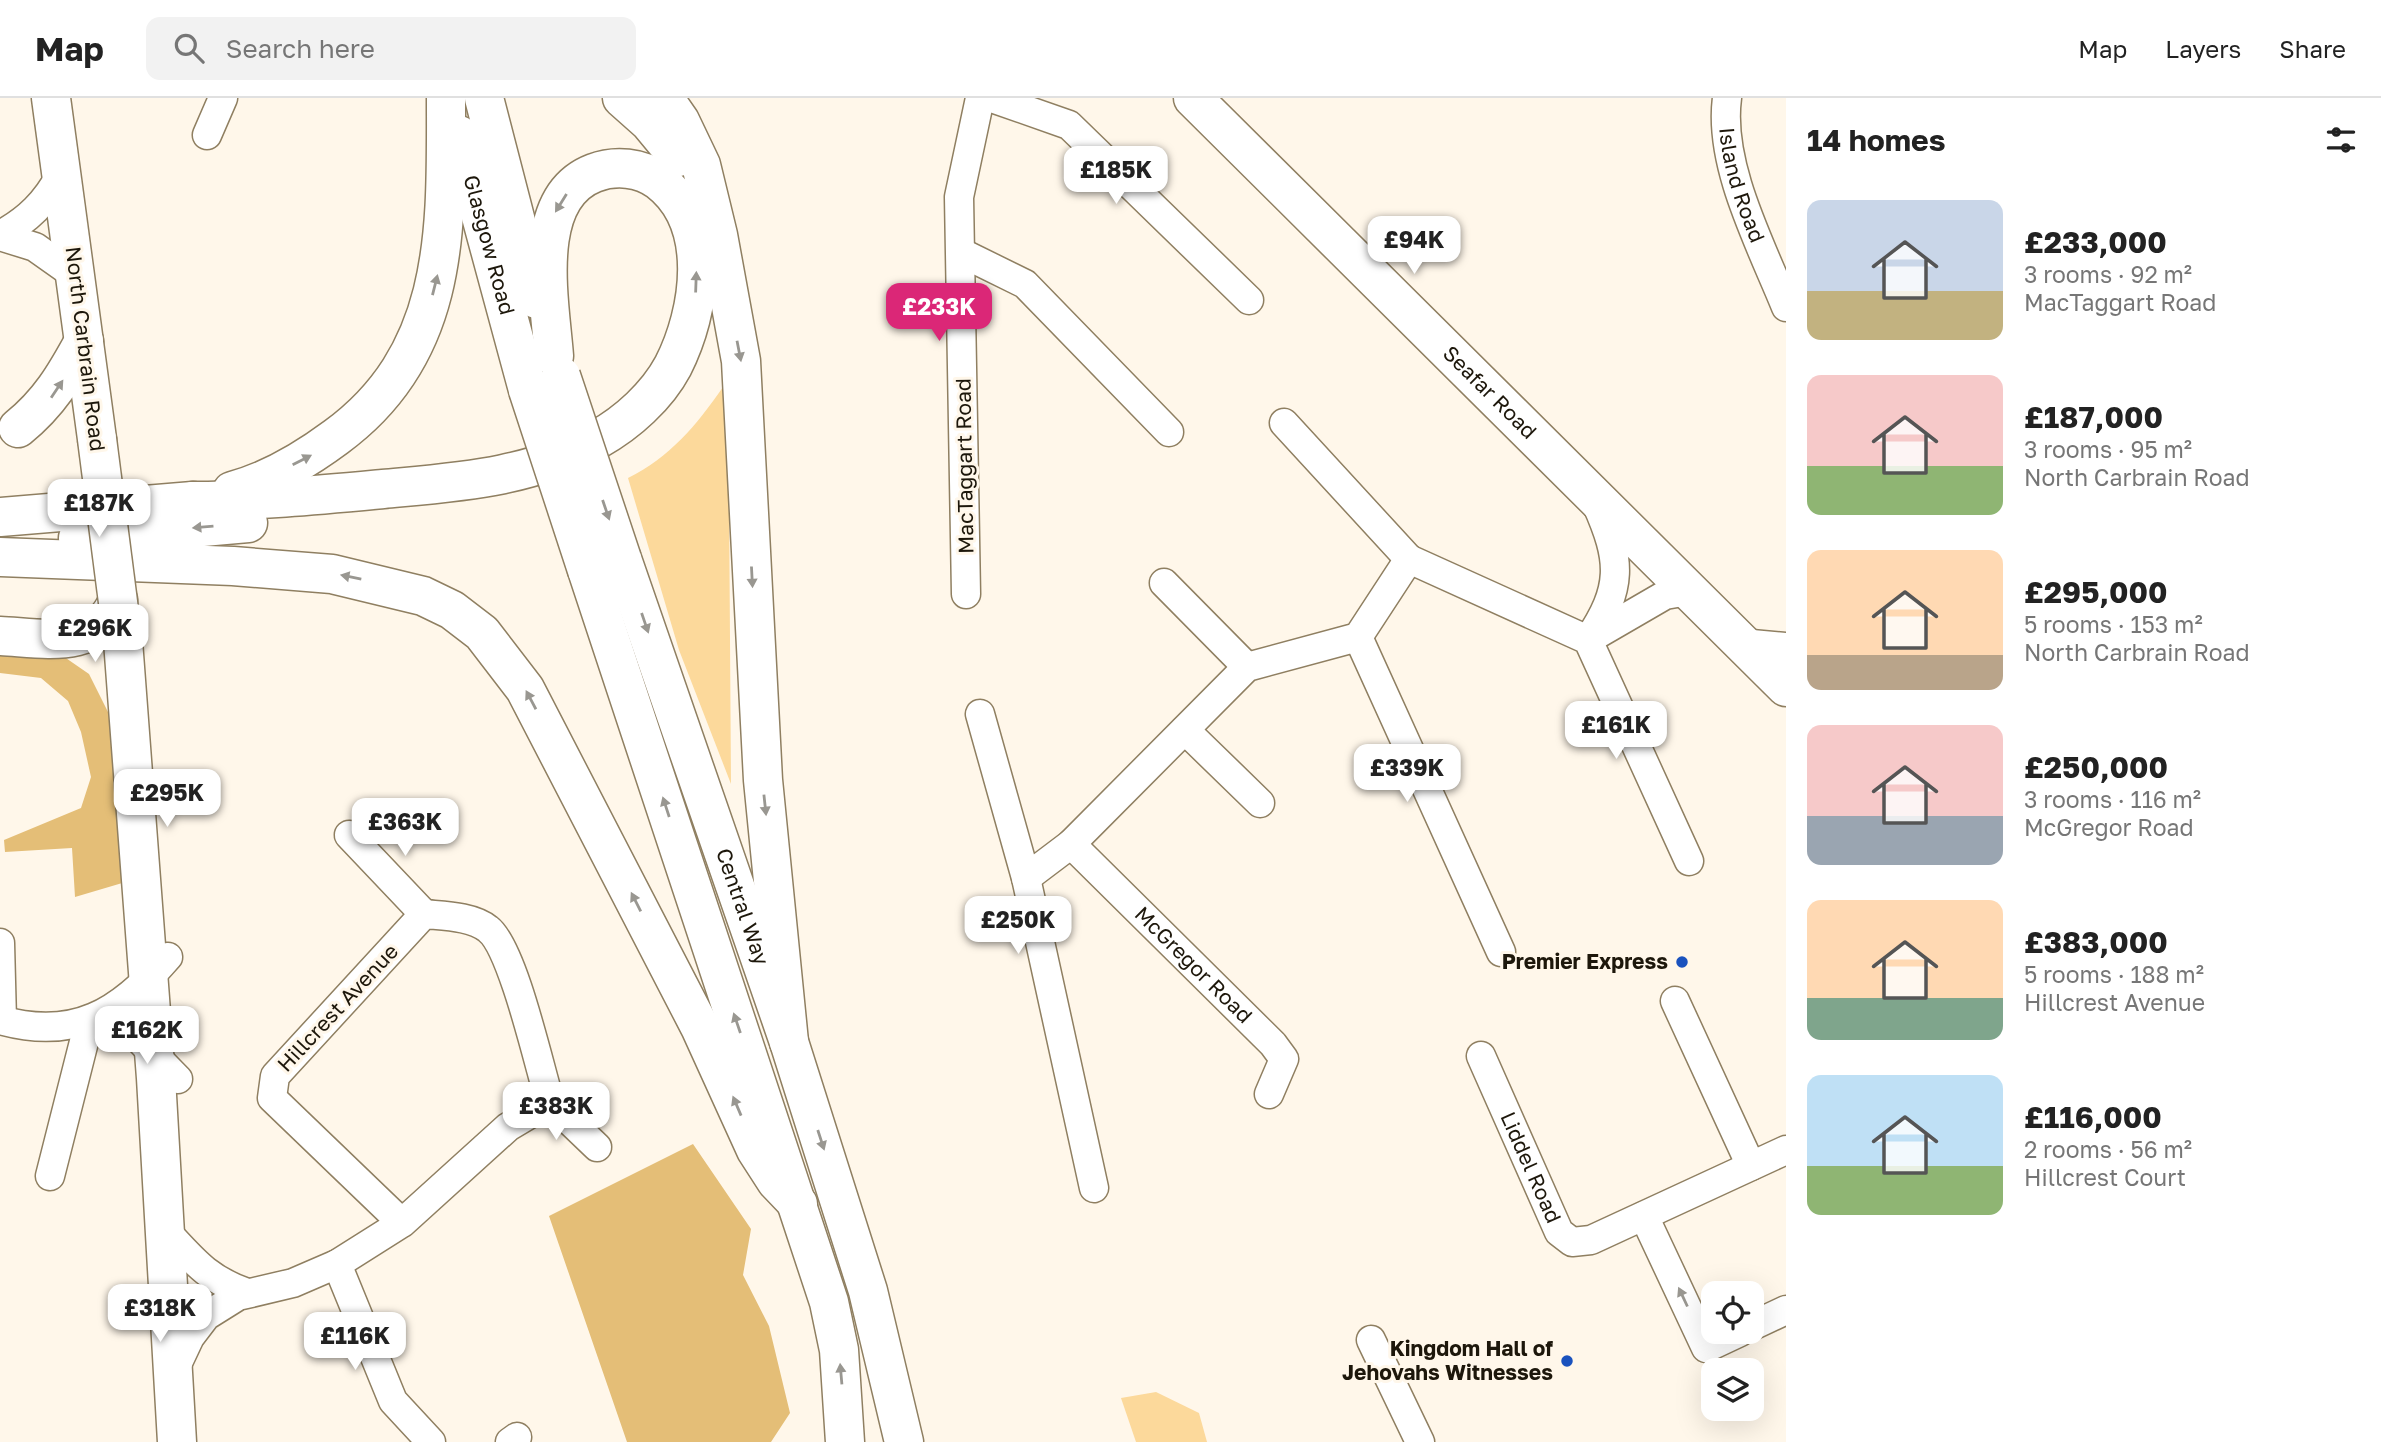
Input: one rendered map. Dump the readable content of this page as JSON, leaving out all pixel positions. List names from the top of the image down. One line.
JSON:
{"streets":{"main road":["Glasgow Road","North Carbrain Road","Seafar Road","Central Way"],"street":["Island Road","MacTaggart Road","McGregor Road","Hillcrest Avenue","Liddel Road"]},"crossings":[["Glasgow Road","Central Way"]],"places":["Premier Express","Kingdom Hall of Jehovahs Witnesses"],"page":{"header":"Map","search":"Search here","nav":["Map","Layers","Share"],"heading":"14 homes","price":["£185K","£94K","£233K","£187K","£296K","£161K","£339K","£295K","£363K","£250K","£162K","£383K","£318K","£116K"],"list":[{"name":"£233,000","note":"3 rooms · 92 m² · MacTaggart Road"},{"name":"£187,000","note":"3 rooms · 95 m² · North Carbrain Road"},{"name":"£295,000","note":"5 rooms · 153 m² · North Carbrain Road"},{"name":"£250,000","note":"3 rooms · 116 m² · McGregor Road"},{"name":"£383,000","note":"5 rooms · 188 m² · Hillcrest Avenue"},{"name":"£116,000","note":"2 rooms · 56 m² · Hillcrest Court"}]}}
